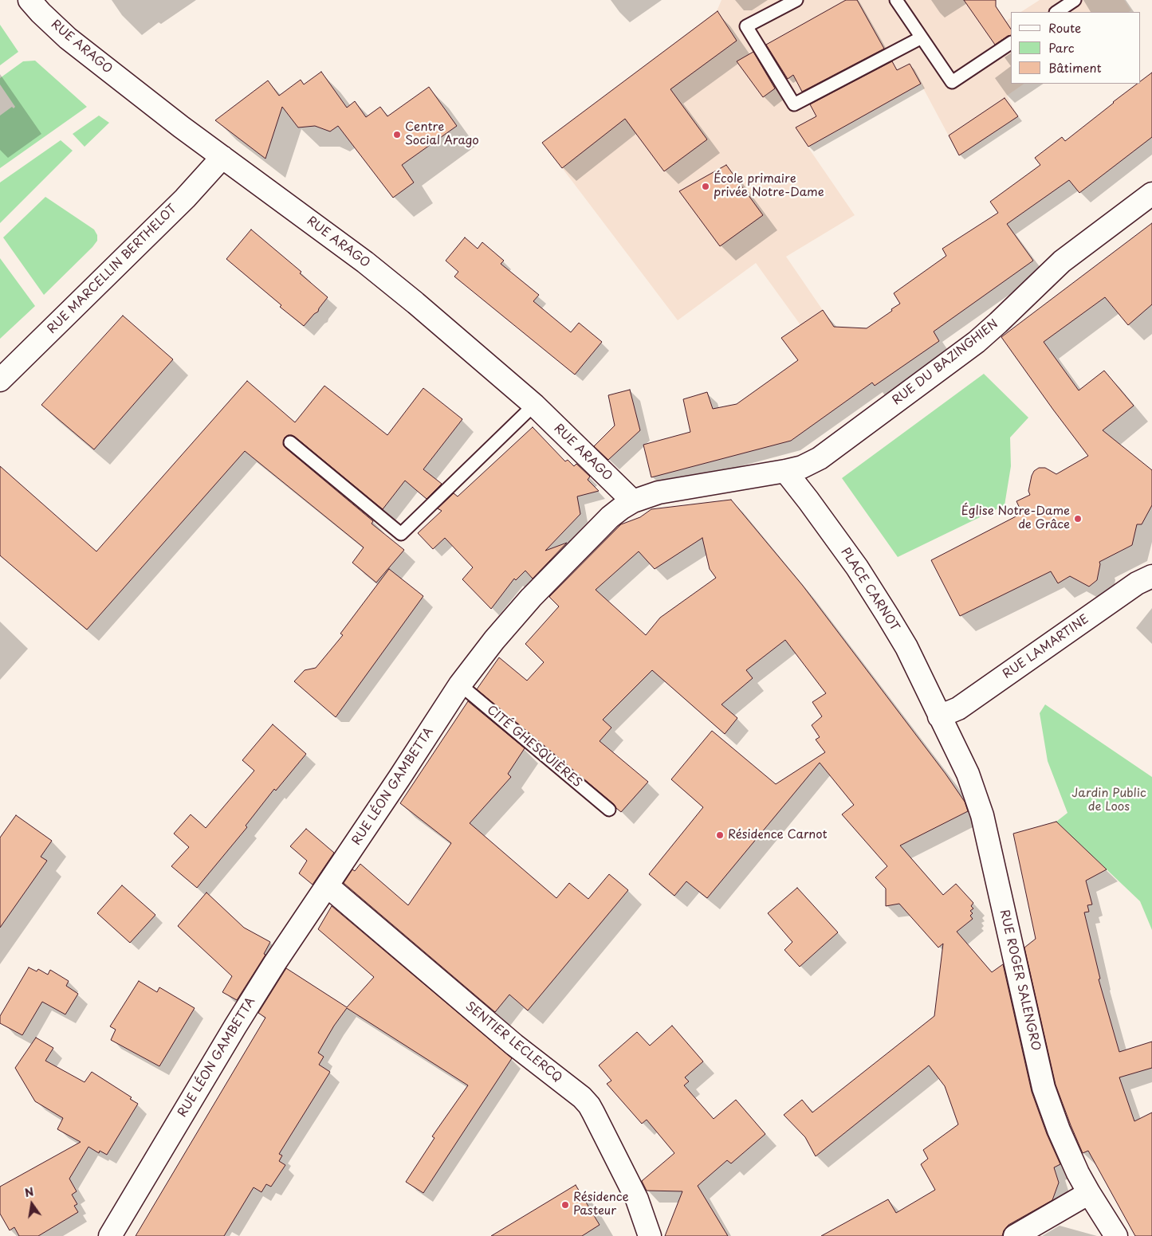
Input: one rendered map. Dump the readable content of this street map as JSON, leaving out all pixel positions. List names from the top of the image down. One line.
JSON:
{"streets":{"street":["RUE ARAGO","RUE MARCELLIN BERTHELOT","RUE DU BAZINGHIEN","PLACE CARNOT","RUE LAMARTINE","RUE LÉON GAMBETTA","RUE ROGER SALENGRO","SENTIER LECLERCQ"],"lane":["CITÉ GHESQUIÈRES"]},"crossings":[["RUE ARAGO","RUE MARCELLIN BERTHELOT"],["RUE ARAGO","RUE LÉON GAMBETTA"],["RUE DU BAZINGHIEN","PLACE CARNOT"],["RUE DU BAZINGHIEN","RUE LÉON GAMBETTA"],["PLACE CARNOT","RUE LAMARTINE"],["PLACE CARNOT","RUE LÉON GAMBETTA"],["PLACE CARNOT","RUE ROGER SALENGRO"],["RUE LAMARTINE","RUE ROGER SALENGRO"],["CITÉ GHESQUIÈRES","RUE LÉON GAMBETTA"],["RUE LÉON GAMBETTA","SENTIER LECLERCQ"]],"parks":["Jardin Public de Loos"],"places":["Centre Social Arago","École primaire privée Notre-Dame","Église Notre-Dame de Grâce","Résidence Carnot","Résidence Pasteur"],"legend":["Route","Parc","Bâtiment"],"north":"top"}
